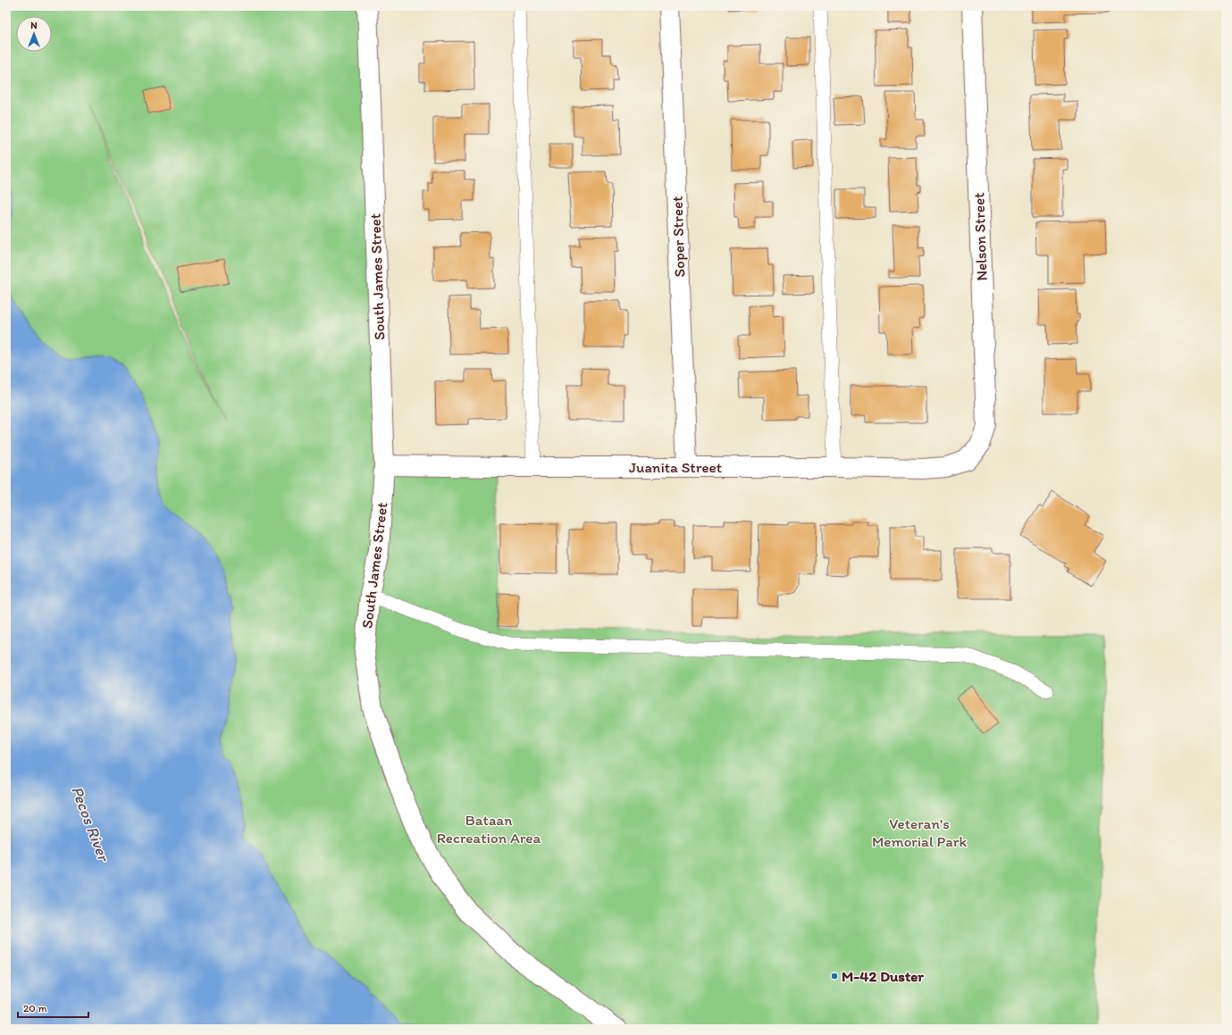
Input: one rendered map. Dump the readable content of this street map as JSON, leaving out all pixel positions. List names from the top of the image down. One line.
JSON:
{"streets":{"street":["Soper Street","Nelson Street","South James Street","Juanita Street"]},"crossings":[["Soper Street","Juanita Street"],["Nelson Street","Juanita Street"],["South James Street","Juanita Street"]],"water":["Pecos River"],"parks":["Bataan Recreation Area","Veteran's Memorial Park"],"places":["M-42 Duster"],"scale_bar":"20 m","north":"top"}
